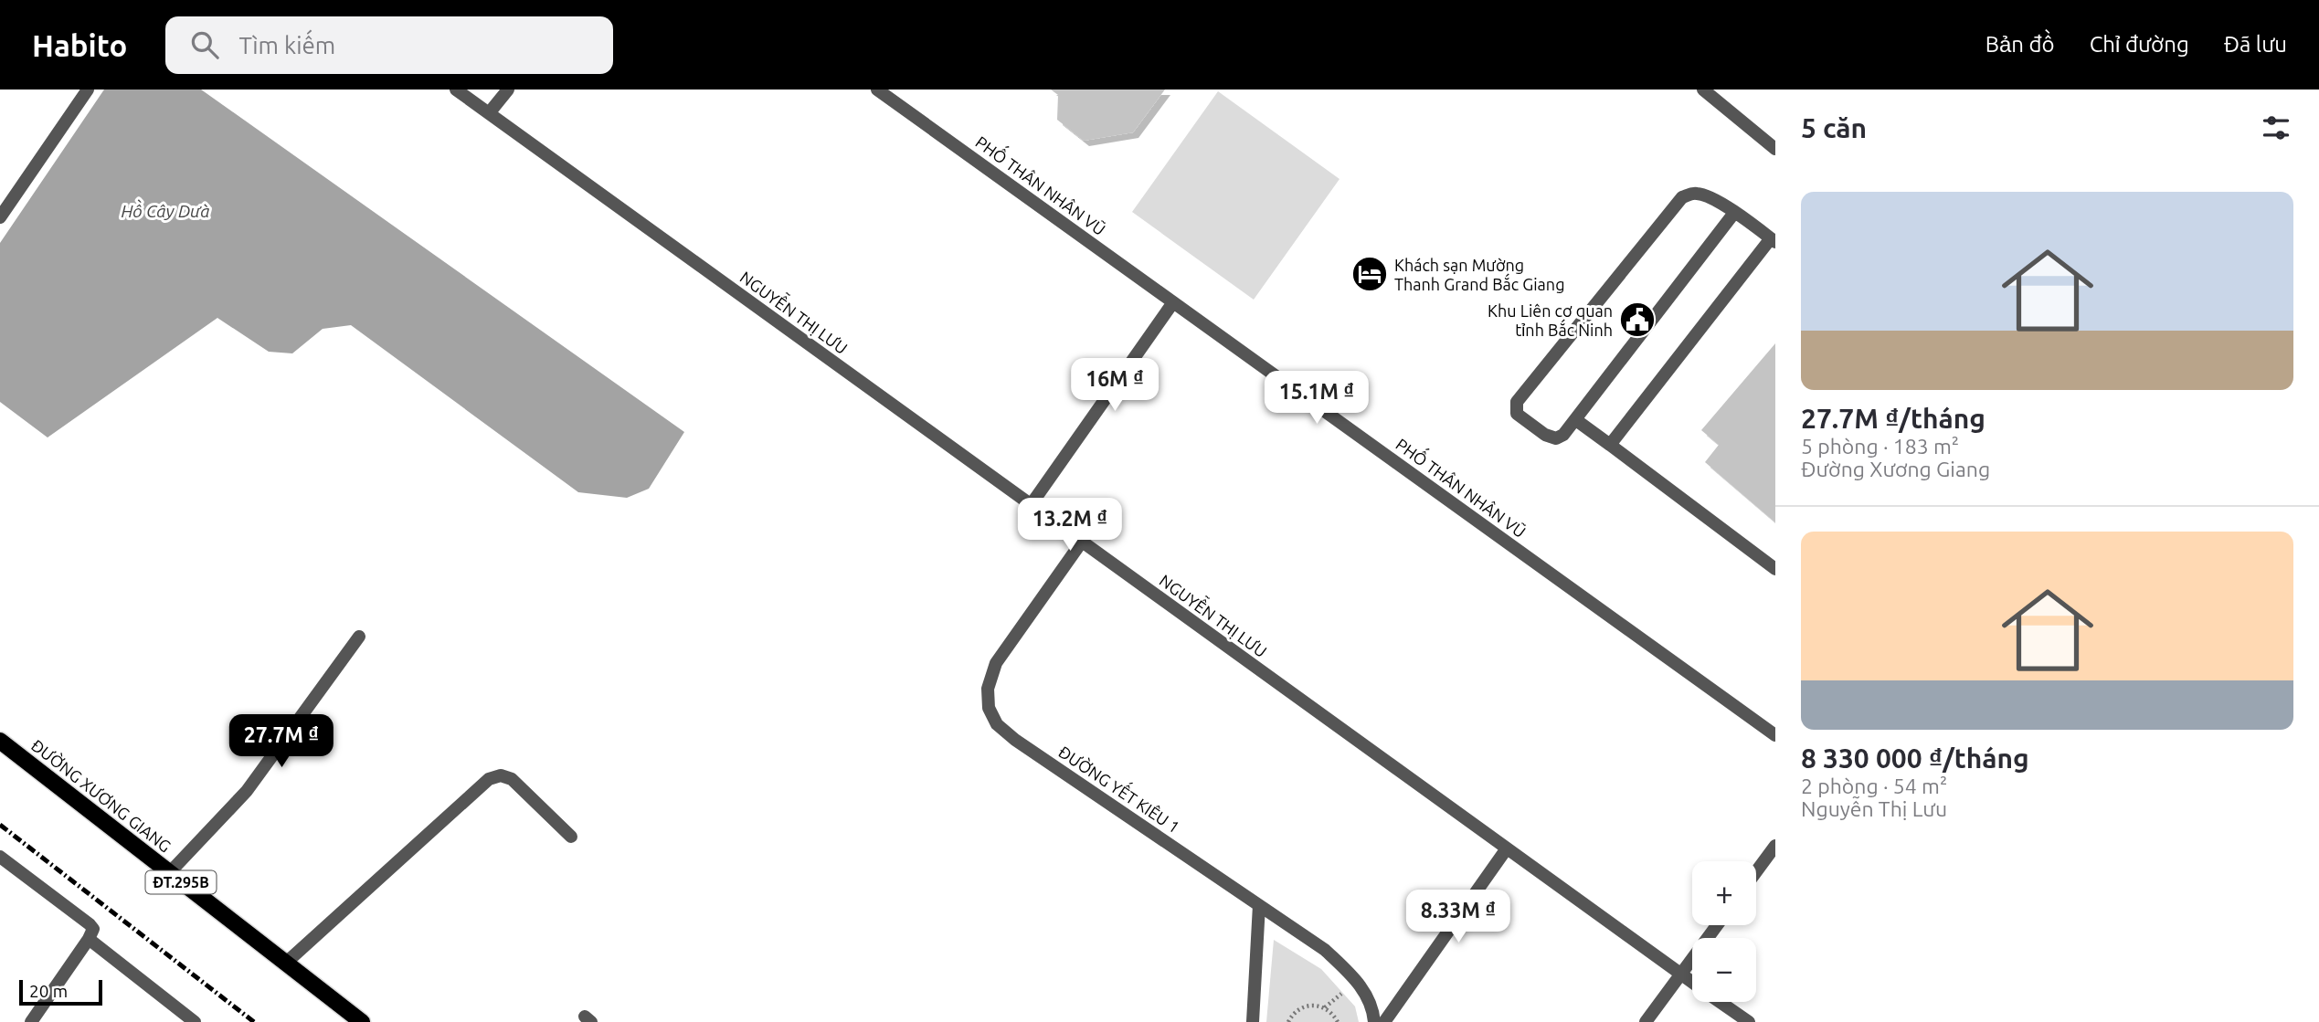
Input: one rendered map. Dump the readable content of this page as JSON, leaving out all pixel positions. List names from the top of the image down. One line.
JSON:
{"streets":{"main road":["ĐƯỜNG XƯƠNG GIANG","ĐT.295B"],"street":["PHỐ THÂN NHÂN VŨ","NGUYỄN THỊ LƯU","ĐƯỜNG YẾT KIÊU 1"]},"crossings":[["NGUYỄN THỊ LƯU","ĐƯỜNG YẾT KIÊU 1"]],"water":["Hồ Cây Dừa"],"places":{"hotel":["Khách sạn Mường Thanh Grand Bắc Giang"],"public building":["Khu Liên cơ quan tỉnh Bắc Ninh"]},"scale_bar":"20 m","page":{"header":"Habito","search":"Tìm kiếm","nav":["Bản đồ","Chỉ đường","Đã lưu"],"heading":"5 căn","list":[{"name":"27.7M ₫/tháng","note":"5 phòng · 183 m² · Đường Xương Giang"},{"name":"8 330 000 ₫/tháng","note":"2 phòng · 54 m² · Nguyễn Thị Lưu"}],"price":["16M ₫","15.1M ₫","13.2M ₫","27.7M ₫","8.33M ₫"],"map_buttons":["+","−"],"scale":"20 m"}}
